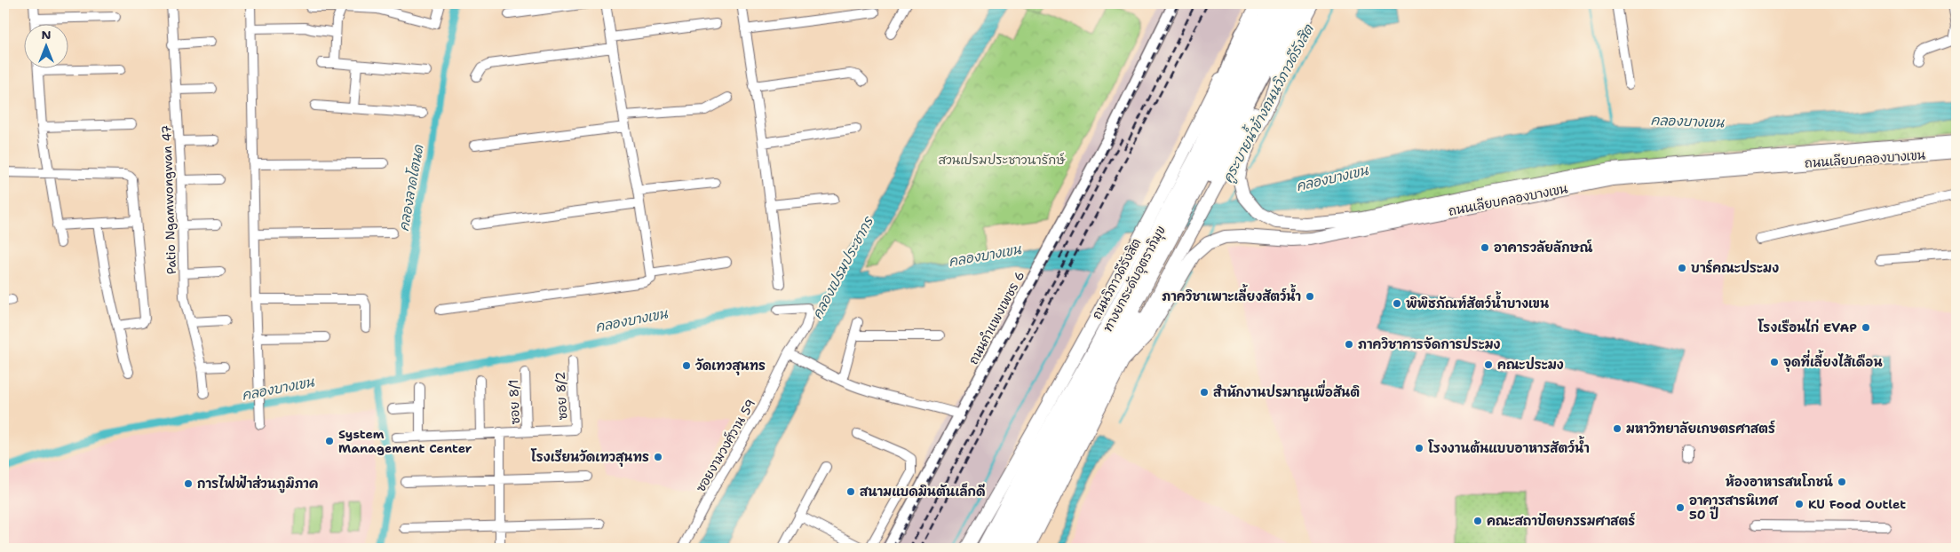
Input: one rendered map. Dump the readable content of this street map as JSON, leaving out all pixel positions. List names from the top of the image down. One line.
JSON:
{"streets":{"highway":["ถนนวิภาวดีรังสิต","ทางยกระดับอุตราภิมุข"],"main road":["ถนนเลียบคลองบางเขน"],"street":["Patio Ngamwongwan 47","ถนนกำแพงเพชร 6","ซอย 8/2","ซอย 8/1","ซอยงามวงศ์วาน 59"]},"crossings":[["ซอย 8/2","ซอย 8/1"]],"water":["คูระบายน้ำข้างถนนวิภาวดีรังสิต","คลองบางเขน","คลองลาดโตนด","คลองเปรมประชากร"],"parks":["สวนเปรมประชาวนารักษ์"],"places":["อาคารวลัยลักษณ์","บาร์คณะประมง","ภาควิชาเพาะเลี้ยงสัตว์น้ำ","พิพิธภัณฑ์สัตว์น้ำบางเขน","โรงเรือนไก่ EVAP","ภาควิชาการจัดการประมง","จุดที่เลี้ยงไส้เดือน","คณะประมง","วัดเทวสุนทร","สำนักงานปรมาณูเพื่อสันติ","มหาวิทยาลัยเกษตรศาสตร์","System Management Center","โรงงานต้นแบบอาหารสัตว์น้ำ","โรงเรียนวัดเทวสุนทร","ห้องอาหารสหโภชน์","การไฟฟ้าส่วนภูมิภาค","สนามแบดมินตันเล็กดี","KU Food Outlet","อาคารสารนิเทศ 50 ปี","คณะสถาปัตยกรรมศาสตร์"],"north":"top"}
